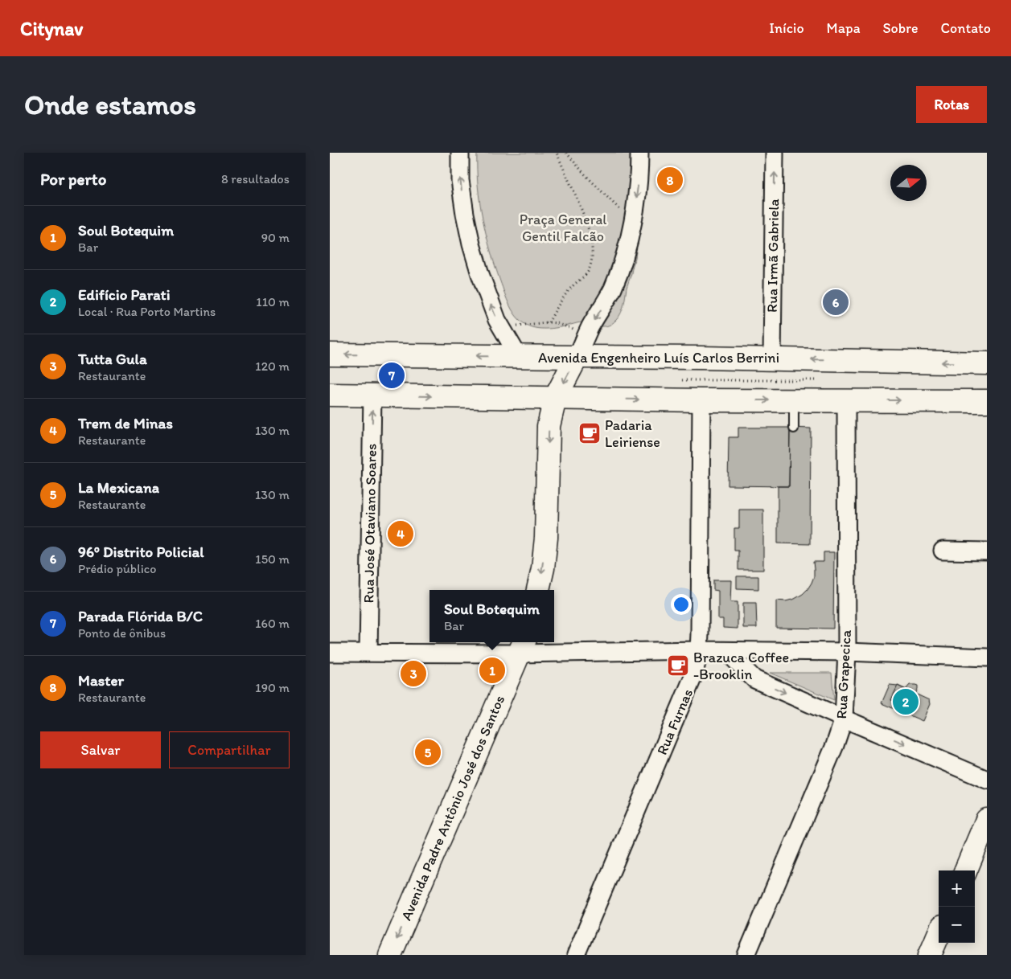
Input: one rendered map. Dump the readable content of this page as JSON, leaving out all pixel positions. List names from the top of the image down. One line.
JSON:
{"streets":{"main road":["Avenida Engenheiro Luís Carlos Berrini","Avenida Padre Antônio José dos Santos"],"street":["Rua Irmã Gabriela","Rua José Otaviano Soares","Rua Grapecica","Rua Furnas"]},"crossings":[["Rua Irmã Gabriela","Avenida Engenheiro Luís Carlos Berrini"]],"one_way":["Rua José Otaviano Soares","Avenida Padre Antônio José dos Santos"],"parks":["Praça General Gentil Falcão"],"places":{"cafe":["Padaria Leiriense","Brazuca Coffee -Brooklin"]},"north":"right","page":{"header":"Citynav","nav":["Início","Mapa","Sobre","Contato"],"buttons":["Rotas",["Salvar","Compartilhar"]],"title":"Onde estamos","heading":["Por perto","8 resultados"],"pins":["8","6","7","4","1","3","2","5"],"list":[{"mark":"1","name":"Soul Botequim","note":"Bar","value":"90 m"},{"mark":"2","name":"Edifício Parati","note":"Local · Rua Porto Martins","value":"110 m"},{"mark":"3","name":"Tutta Gula","note":"Restaurante","value":"120 m"},{"mark":"4","name":"Trem de Minas","note":"Restaurante","value":"130 m"},{"mark":"5","name":"La Mexicana","note":"Restaurante","value":"130 m"},{"mark":"6","name":"96º Distrito Policial","note":"Prédio público","value":"150 m"},{"mark":"7","name":"Parada Flórida B/C","note":"Ponto de ônibus","value":"160 m"},{"mark":"8","name":"Master","note":"Restaurante","value":"190 m"}],"popup":["Soul Botequim","Bar"],"map_buttons":["+","−"]}}
